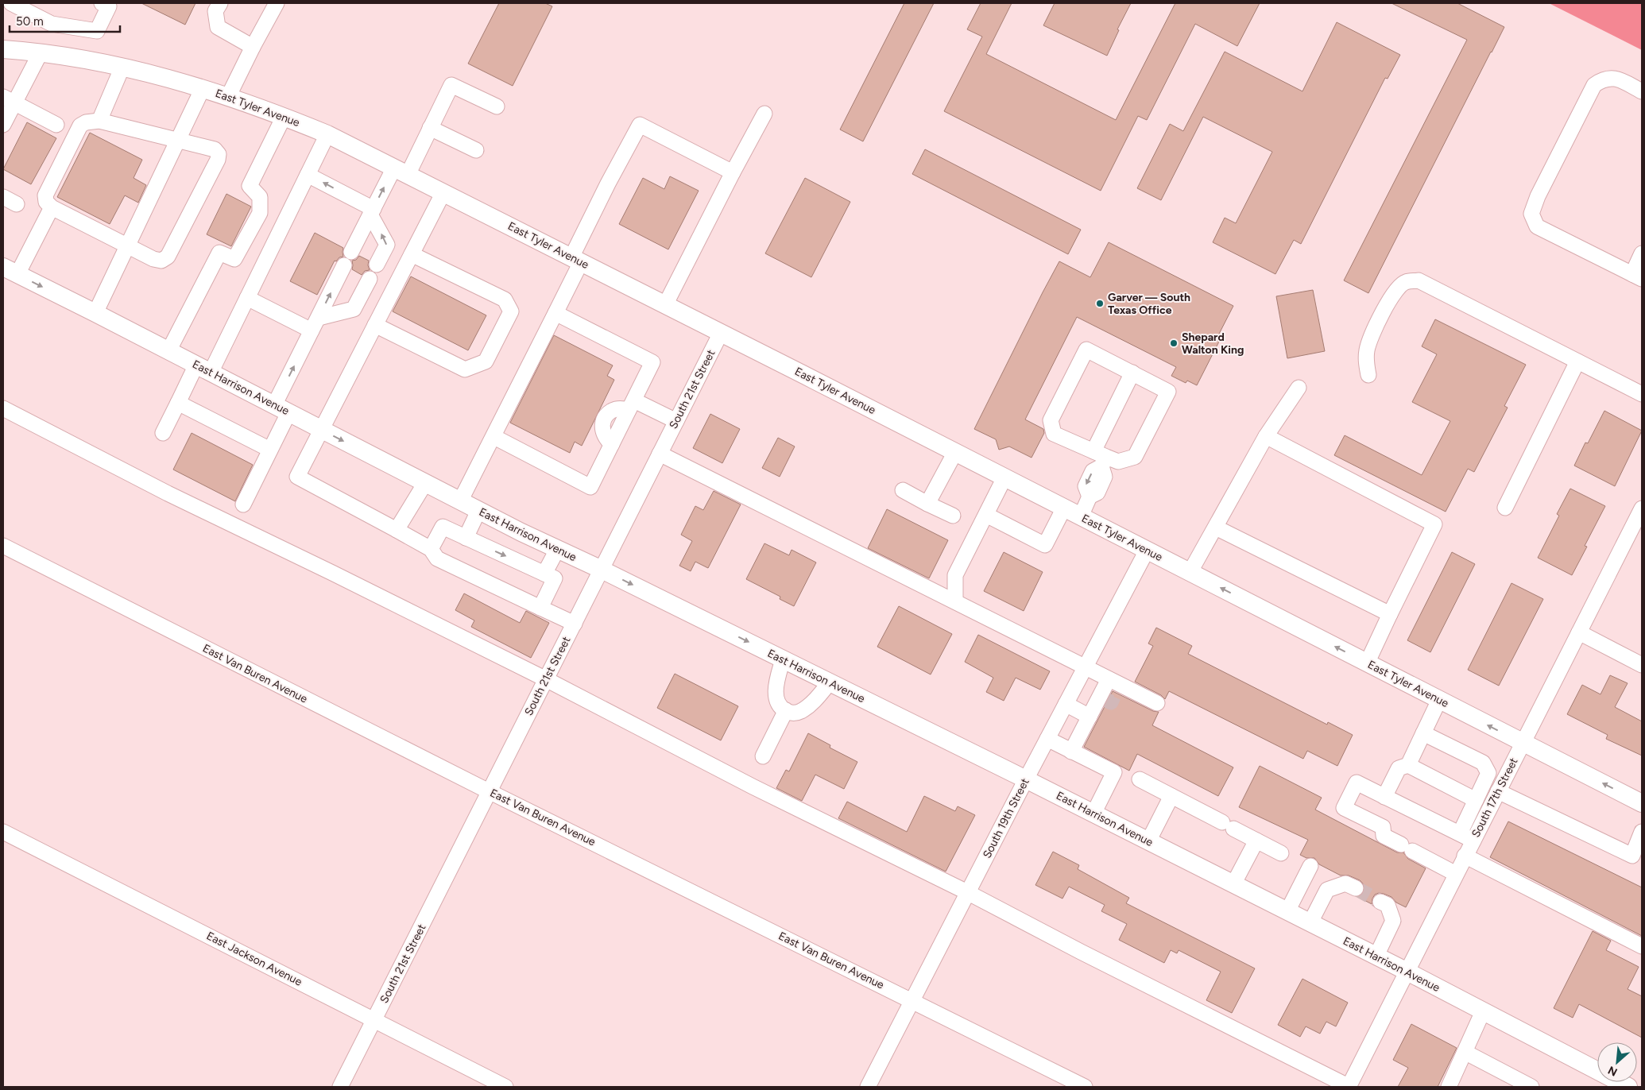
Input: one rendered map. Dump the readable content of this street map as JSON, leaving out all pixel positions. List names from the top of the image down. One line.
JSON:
{"streets":{"main road":["East Tyler Avenue","East Harrison Avenue"],"street":["South 21st Street","East Van Buren Avenue","South 17th Street","South 19th Street","East Jackson Avenue"]},"crossings":[["East Tyler Avenue","South 21st Street"],["East Tyler Avenue","South 17th Street"],["East Tyler Avenue","South 19th Street"],["East Harrison Avenue","South 21st Street"],["East Harrison Avenue","South 17th Street"],["East Harrison Avenue","South 19th Street"],["South 21st Street","East Van Buren Avenue"],["South 21st Street","East Jackson Avenue"],["East Van Buren Avenue","South 19th Street"]],"places":["Garver — South Texas Office","Shepard Walton King"],"scale_bar":"50 m","north":"bottom left"}
